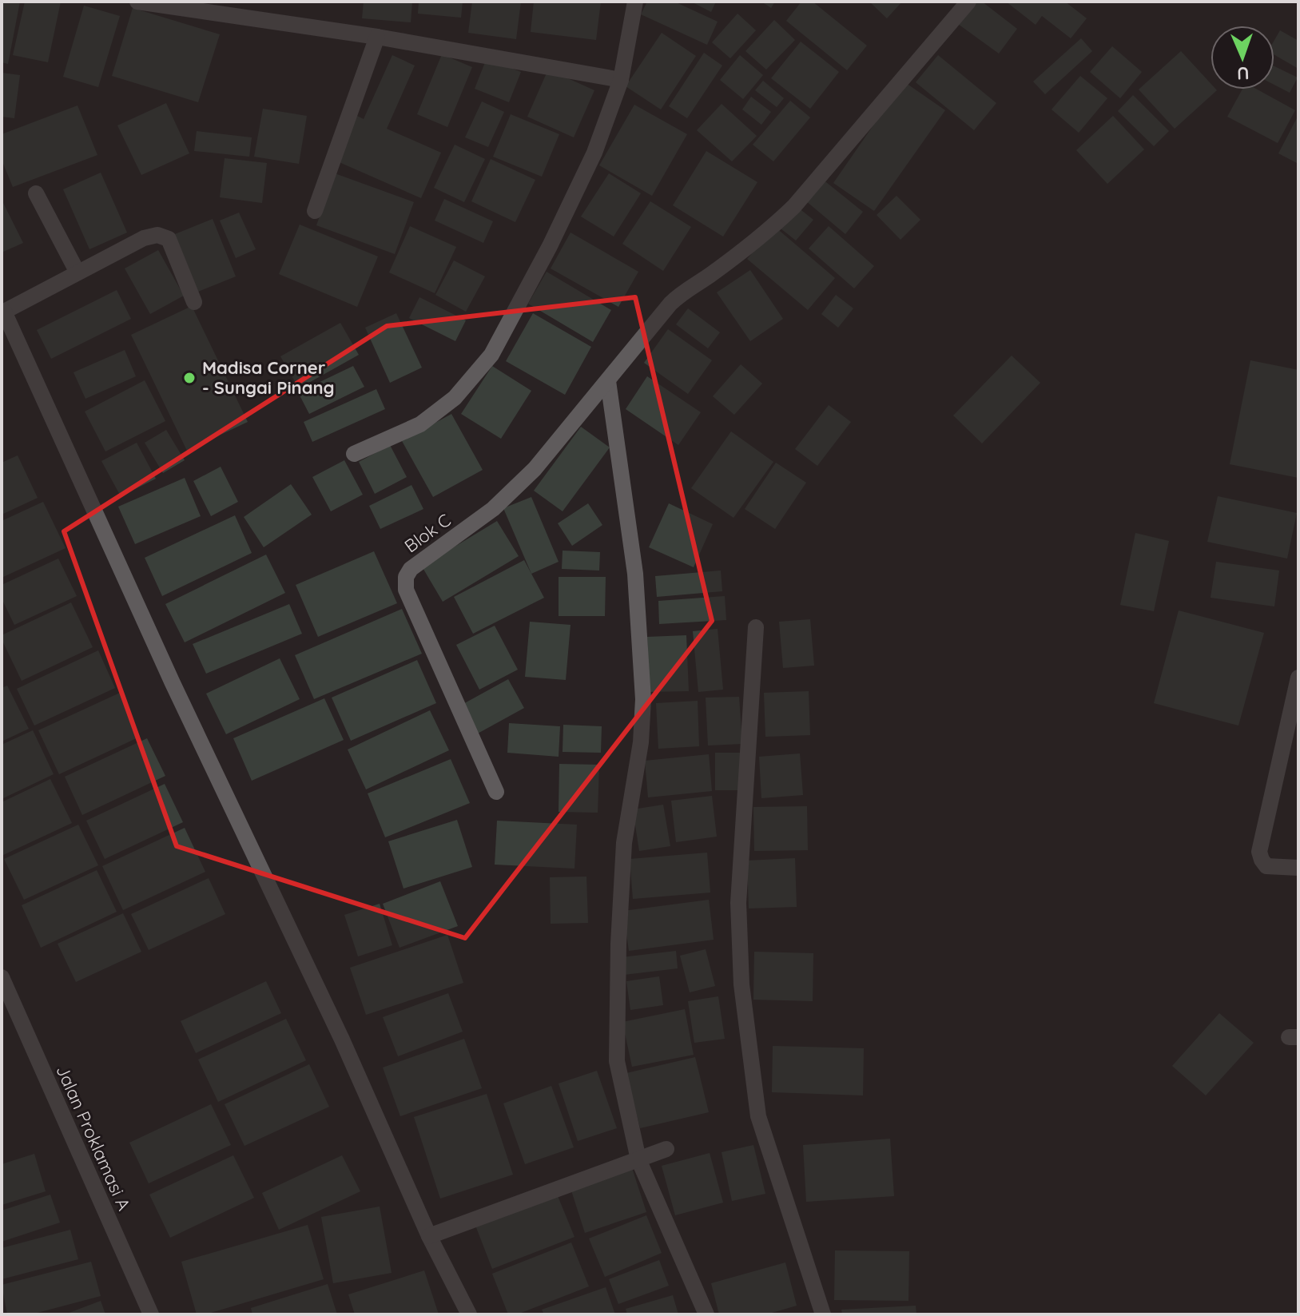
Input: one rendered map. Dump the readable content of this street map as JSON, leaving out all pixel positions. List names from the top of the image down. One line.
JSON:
{"streets":{"street":["Blok C","Jalan Proklamasi A"]},"places":["Madisa Corner - Sungai Pinang"],"north":"bottom"}
